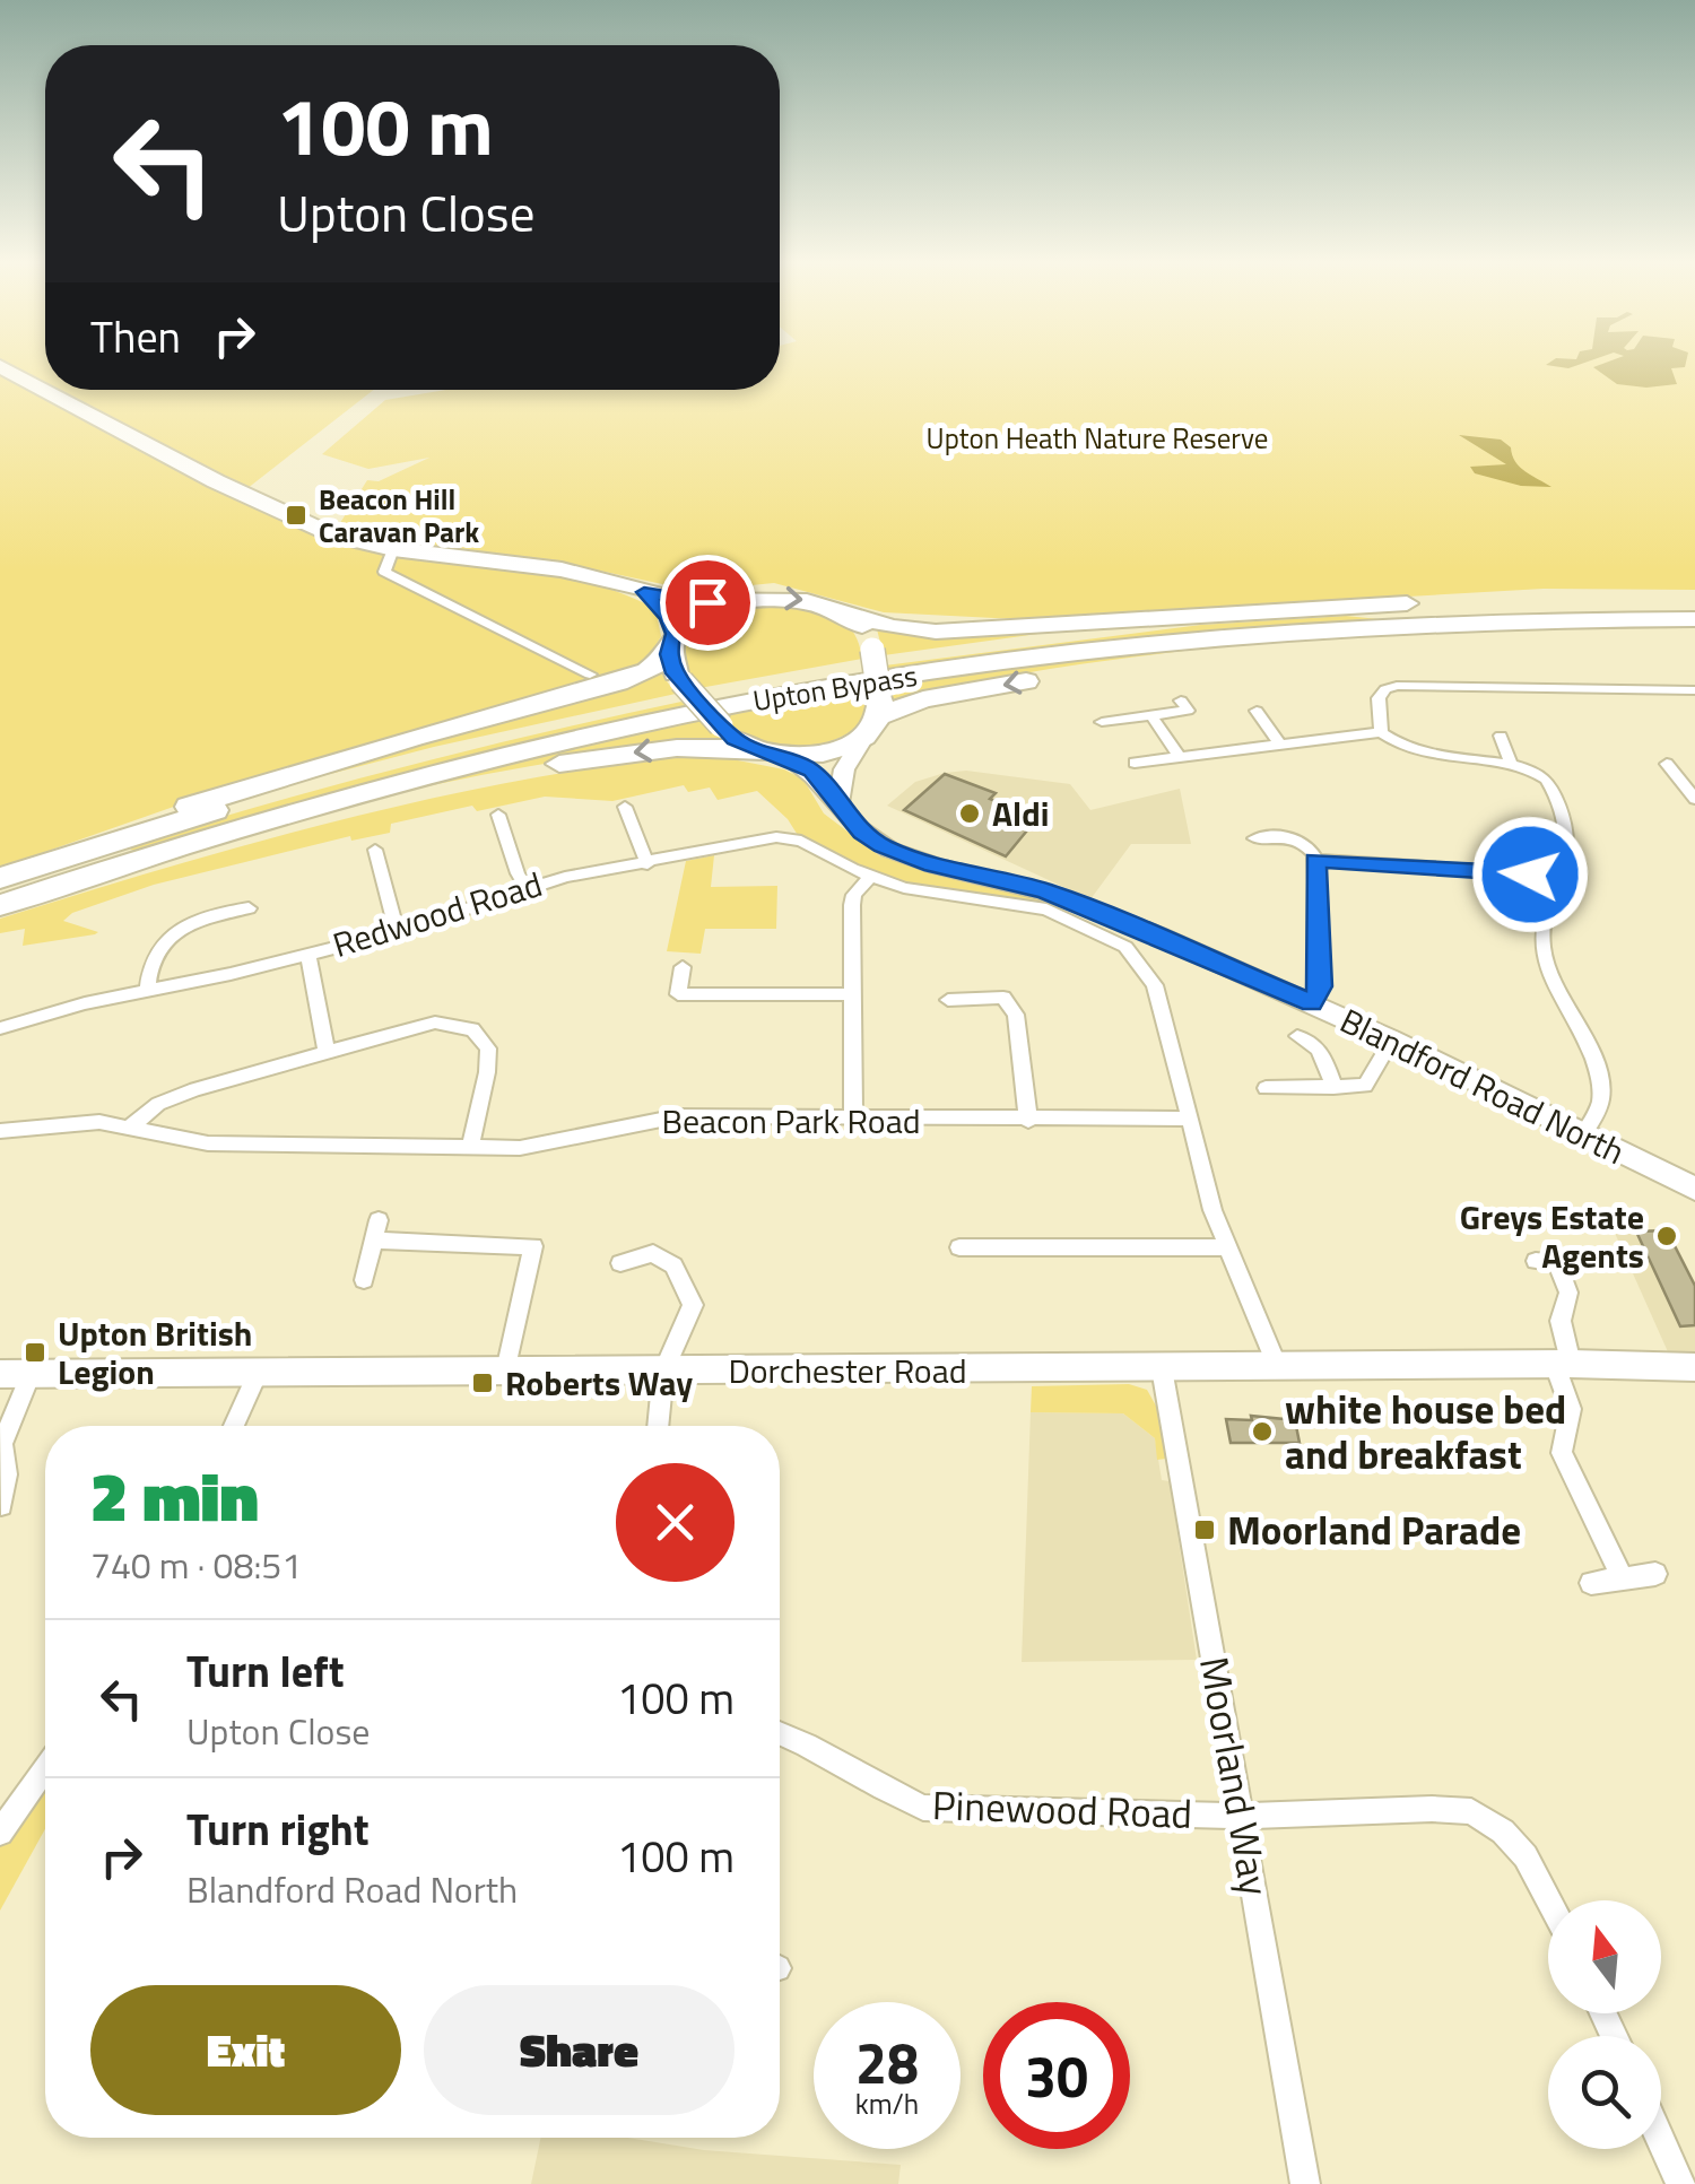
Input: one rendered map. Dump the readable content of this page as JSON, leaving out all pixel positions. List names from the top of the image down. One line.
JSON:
{"streets":{"highway":["Upton Bypass"],"main road":["Blandford Road North","Dorchester Road"],"street":["Redwood Road","Beacon Park Road","Moorland Way","Pinewood Road"]},"crossings":[["Redwood Road","Beacon Park Road"],["Dorchester Road","Moorland Way"],["Moorland Way","Pinewood Road"]],"parks":["Upton Heath Nature Reserve"],"places":{"transit":["Beacon Hill Caravan Park","Upton British Legion","Roberts Way","Moorland Parade"],"other":["Aldi","Greys Estate Agents","white house bed and breakfast"]},"north":"top","page":{"turn":["100 m","Upton Close"],"then":"Then","heading":["2 min","740 m · 08:51"],"list":[{"name":"Turn left","note":"Upton Close","value":"100 m"},{"name":"Turn right","note":"Blandford Road North","value":"100 m"}],"buttons":["Exit","Share"],"speed":"28 km/h","limit":"30"}}
